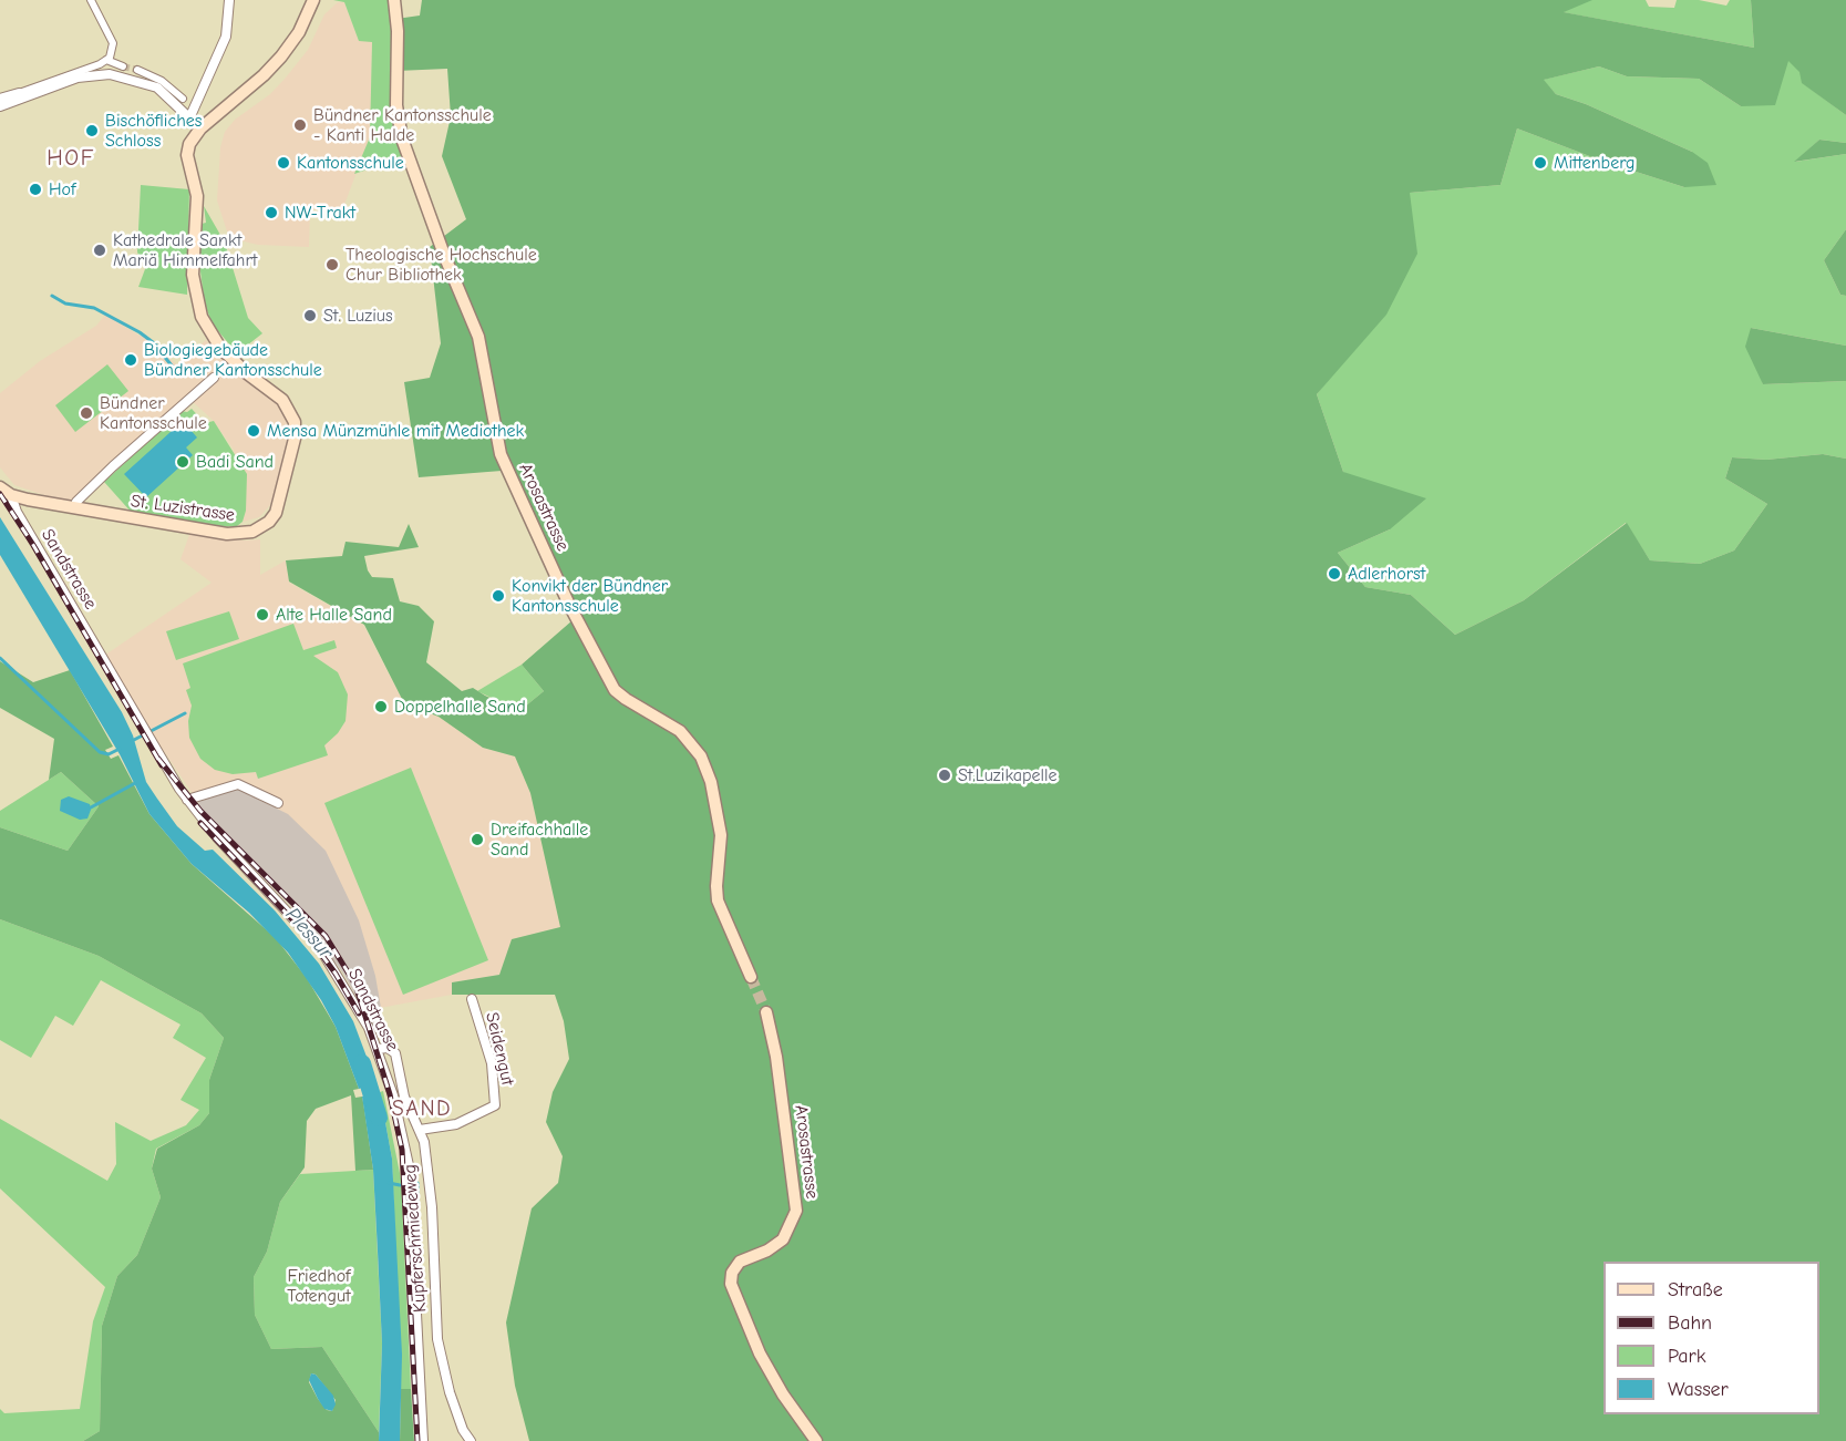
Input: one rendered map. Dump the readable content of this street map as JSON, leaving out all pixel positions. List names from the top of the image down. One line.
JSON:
{"streets":{"main road":["Arosastrasse","St. Luzistrasse"],"street":["Sandstrasse","Seidengut","Kupferschmiedeweg"]},"crossings":[["St. Luzistrasse","Sandstrasse"],["Sandstrasse","Kupferschmiedeweg"],["Seidengut","Kupferschmiedeweg"]],"districts":["HOF","SAND"],"water":["Plessur"],"parks":["Friedhof Totengut"],"places":["Bündner Kantonsschule - Kanti Halde","Bischöfliches Schloss","Kantonsschule","Mittenberg","Hof","NW-Trakt","Kathedrale Sankt Mariä Himmelfahrt","Theologische Hochschule Chur Bibliothek","St. Luzius","Biologiegebäude Bündner Kantonsschule","Bündner Kantonsschule","Mensa Münzmühle mit Mediothek","Badi Sand","Adlerhorst","Konvikt der Bündner Kantonsschule","Alte Halle Sand","Doppelhalle Sand","St.Luzikapelle","Dreifachhalle Sand"],"legend":["Straße","Bahn","Park","Wasser"]}
